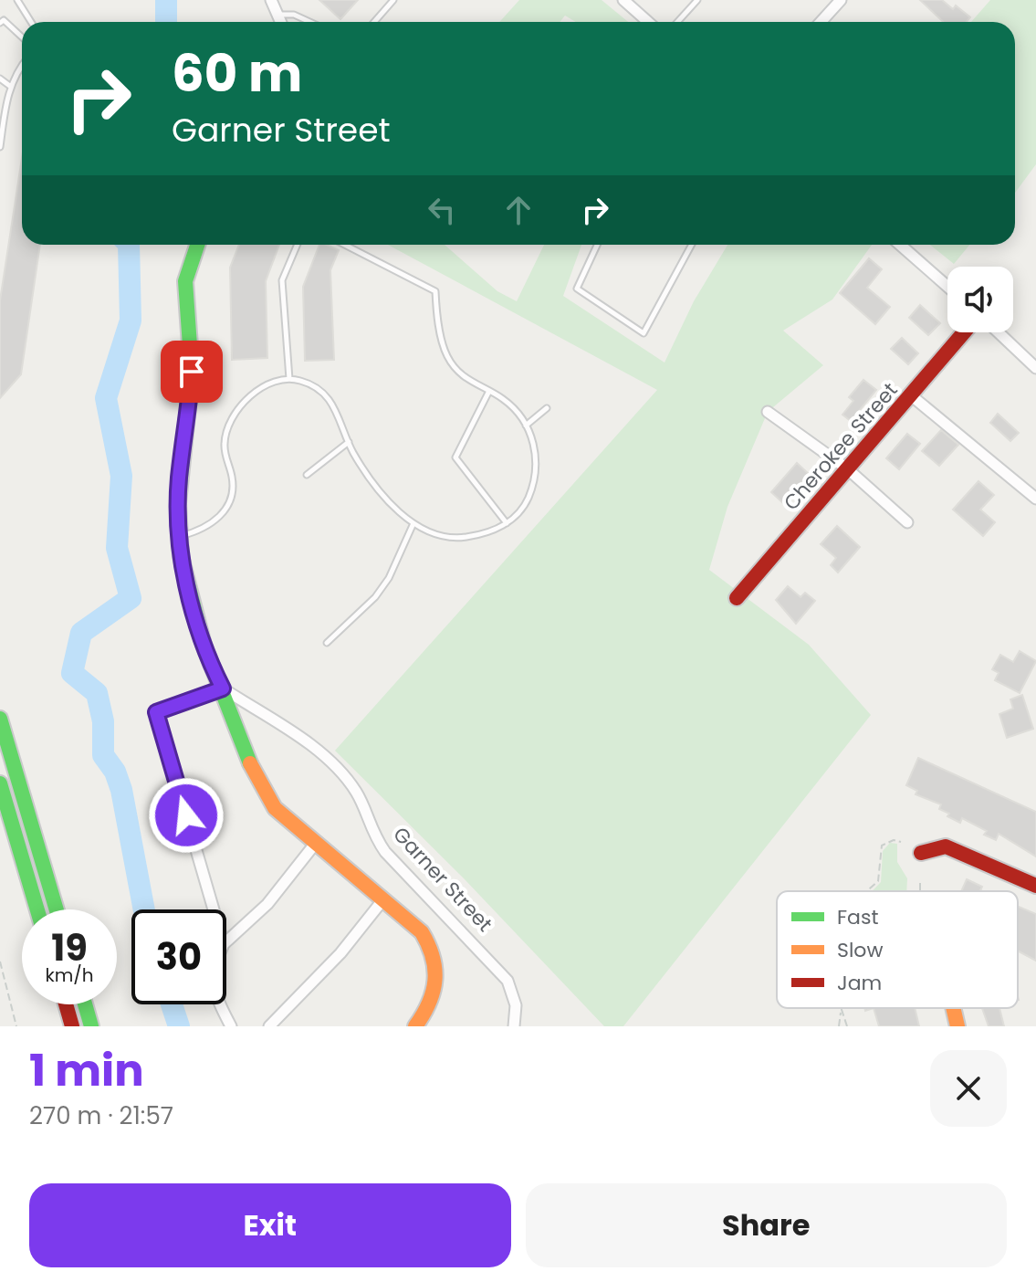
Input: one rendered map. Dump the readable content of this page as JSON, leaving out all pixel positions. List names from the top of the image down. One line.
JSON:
{"streets":{"main road":["Cherokee Street"],"street":["Garner Street"]},"legend":["Fast","Slow","Jam"],"page":{"turn":["60 m","Garner Street"],"speed":"19 km/h","limit":"30","heading":["1 min","270 m · 21:57"],"buttons":["Exit","Share"]}}
